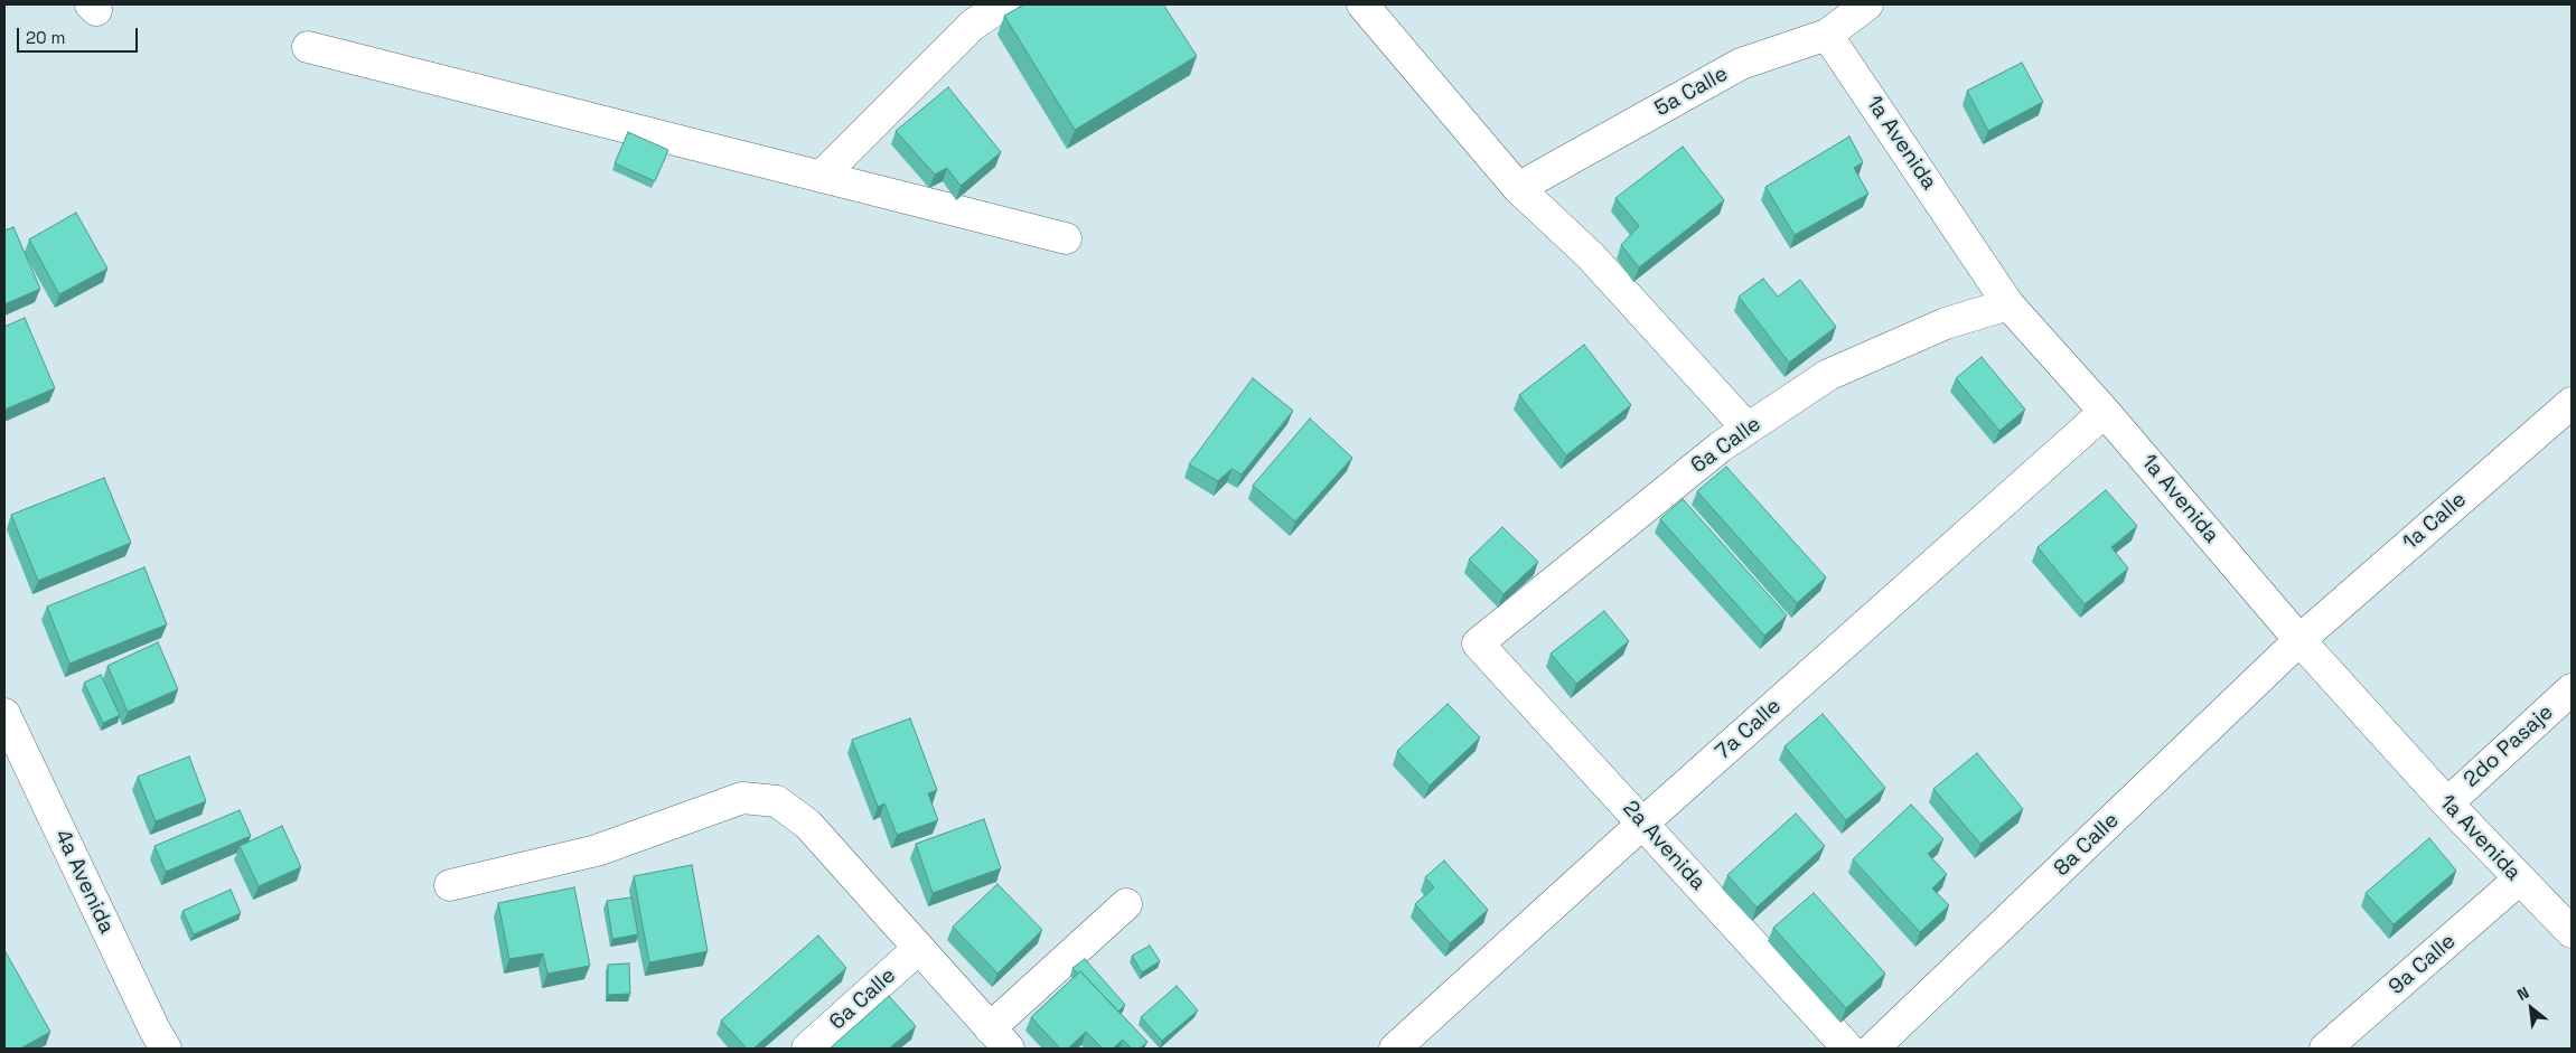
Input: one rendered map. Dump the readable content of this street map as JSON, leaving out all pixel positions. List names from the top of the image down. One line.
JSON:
{"streets":{"street":["5a Calle","1a Avenida","6a Calle","1a Calle","7a Calle","2do Pasaje","8a Calle","2a Avenida","4a Avenida","9a Calle"]},"crossings":[["5a Calle","1a Avenida"],["1a Avenida","6a Calle"],["1a Avenida","1a Calle"],["1a Avenida","7a Calle"],["1a Avenida","2do Pasaje"],["1a Avenida","8a Calle"],["1a Avenida","9a Calle"],["6a Calle","2a Avenida"],["1a Calle","8a Calle"],["7a Calle","2a Avenida"]],"scale_bar":"20 m","north":"top left"}
